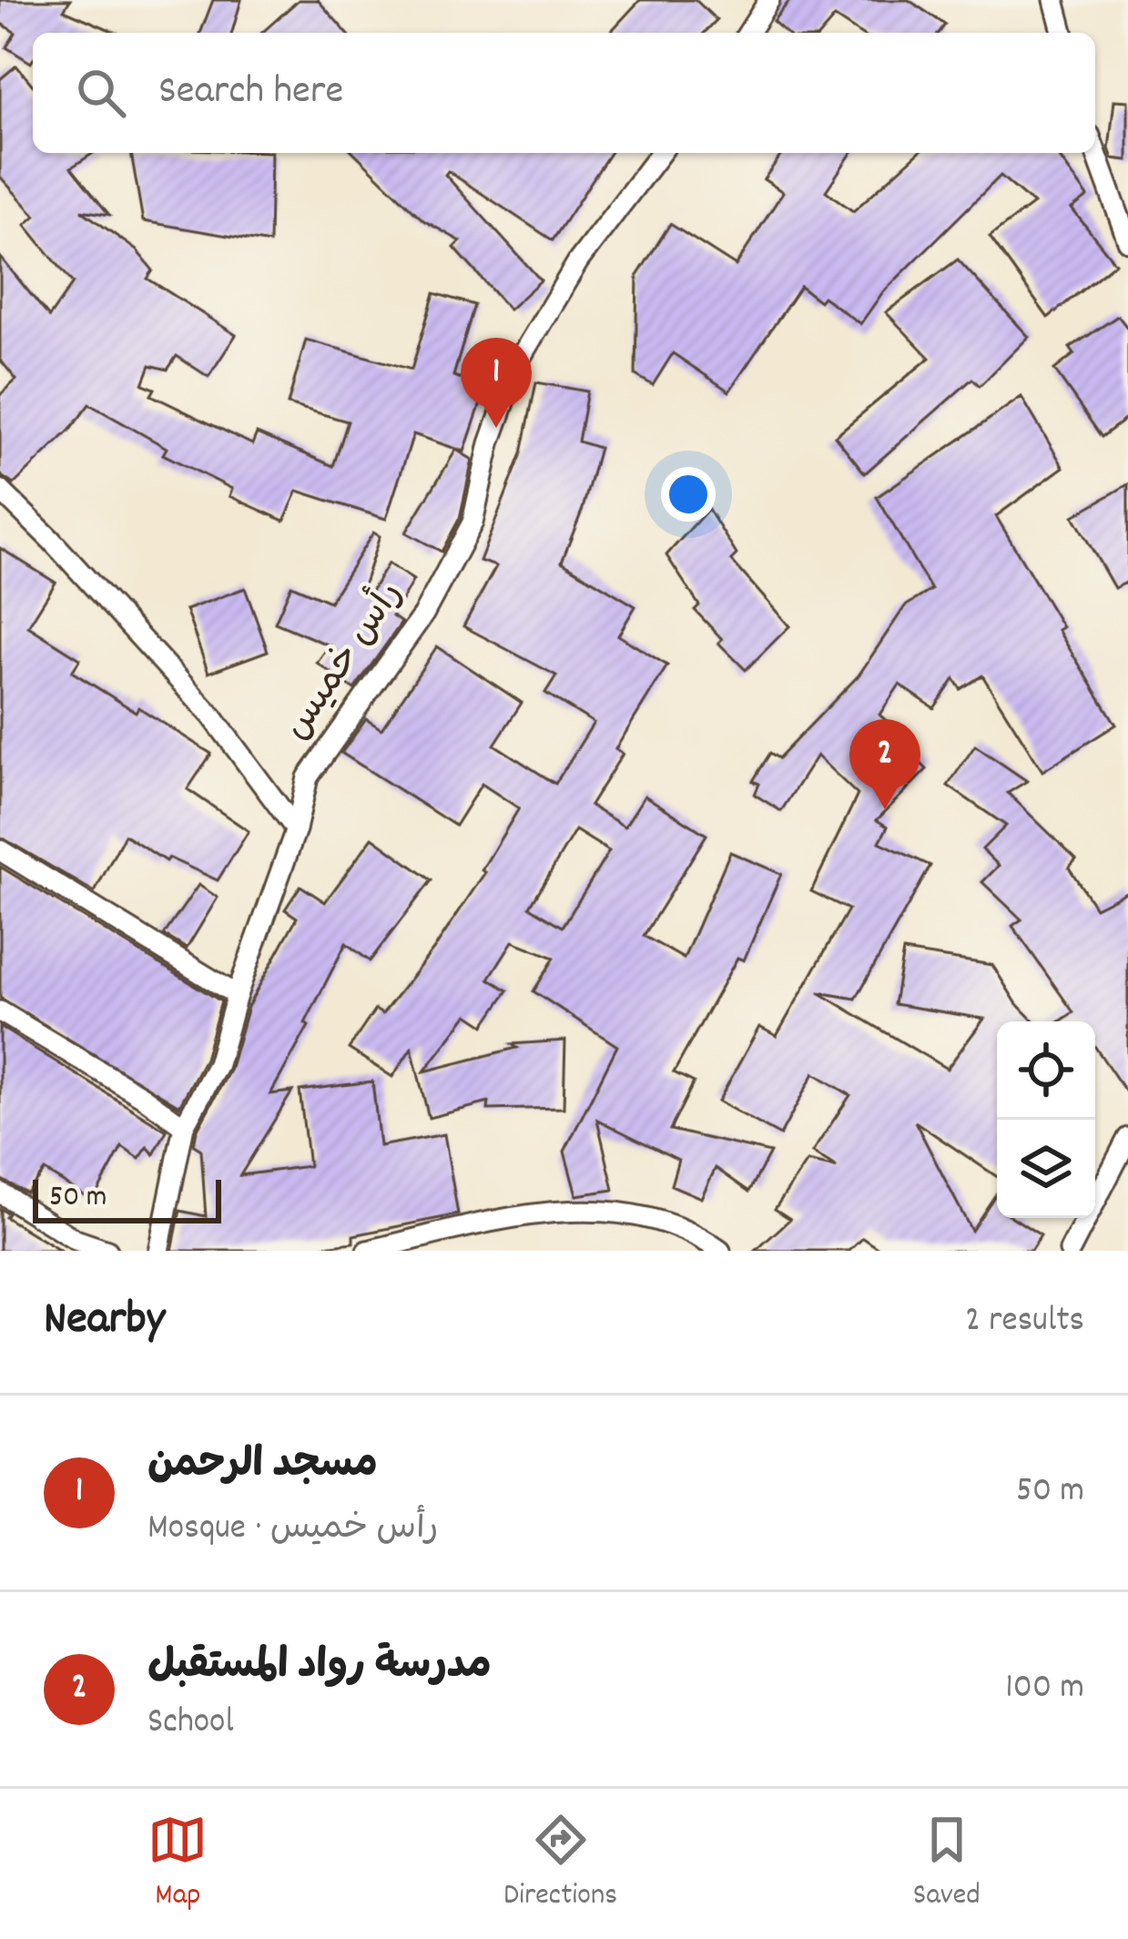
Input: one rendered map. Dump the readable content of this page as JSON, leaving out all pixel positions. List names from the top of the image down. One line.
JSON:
{"streets":{"street":["رأس خميس"]},"scale_bar":"50 m","page":{"search":"Search here","pins":["1","2"],"scale":"50 m","heading":["Nearby","2 results"],"list":[{"mark":"1","name":"مسجد الرحمن","note":"Mosque · رأس خميس","value":"50 m"},{"mark":"2","name":"مدرسة رواد المستقبل","note":"School","value":"100 m"}],"nav":["Map","Directions","Saved"]}}
